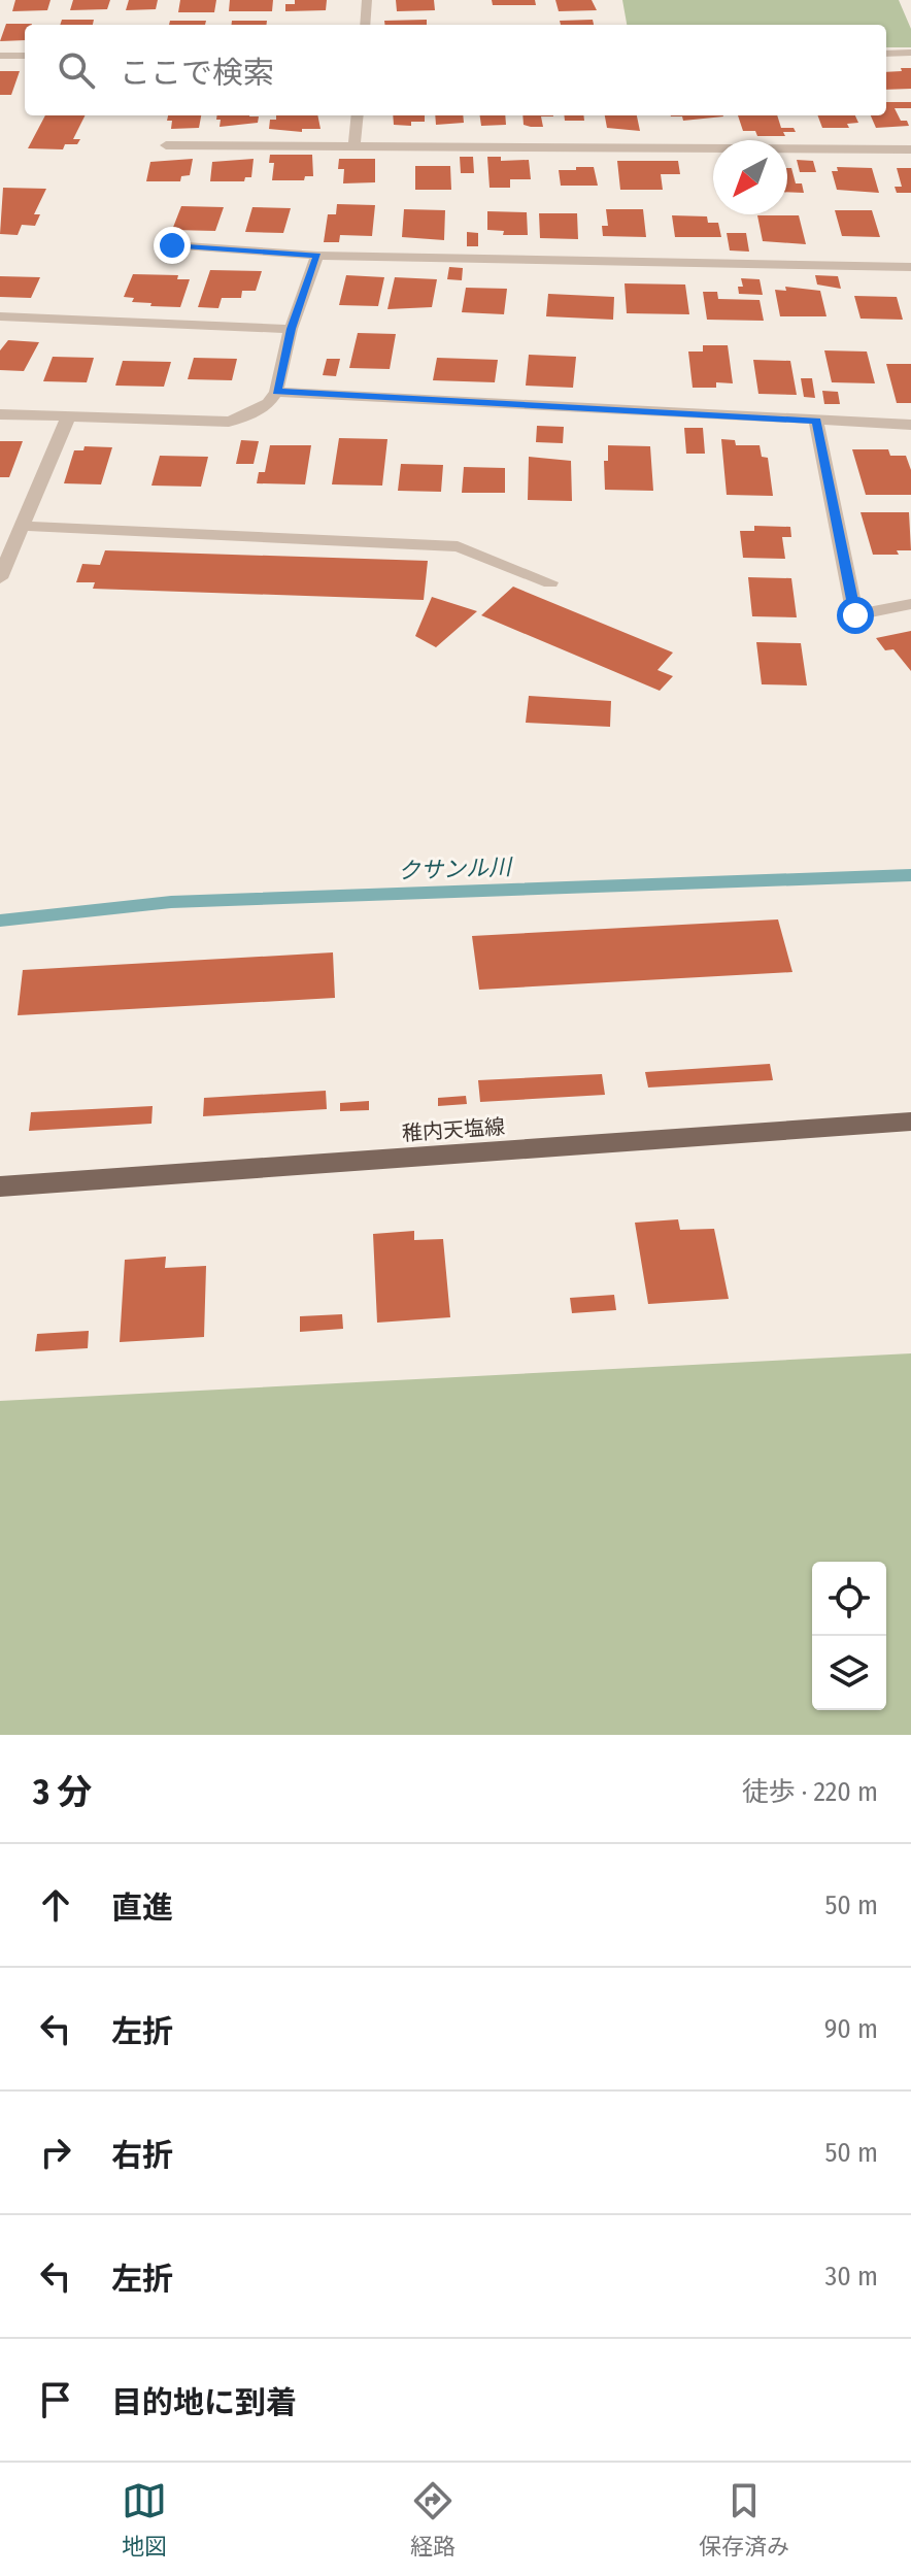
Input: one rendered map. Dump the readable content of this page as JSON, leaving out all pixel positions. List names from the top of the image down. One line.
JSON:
{"streets":{"main road":["稚内天塩線"]},"water":["クサンル川"],"north":"bottom left","page":{"search":"ここで検索","heading":["3 分","徒歩 · 220 m"],"list":[["直進","50 m"],["左折","90 m"],["右折","50 m"],["左折","30 m"],"目的地に到着"],"nav":["地図","経路","保存済み"]}}
